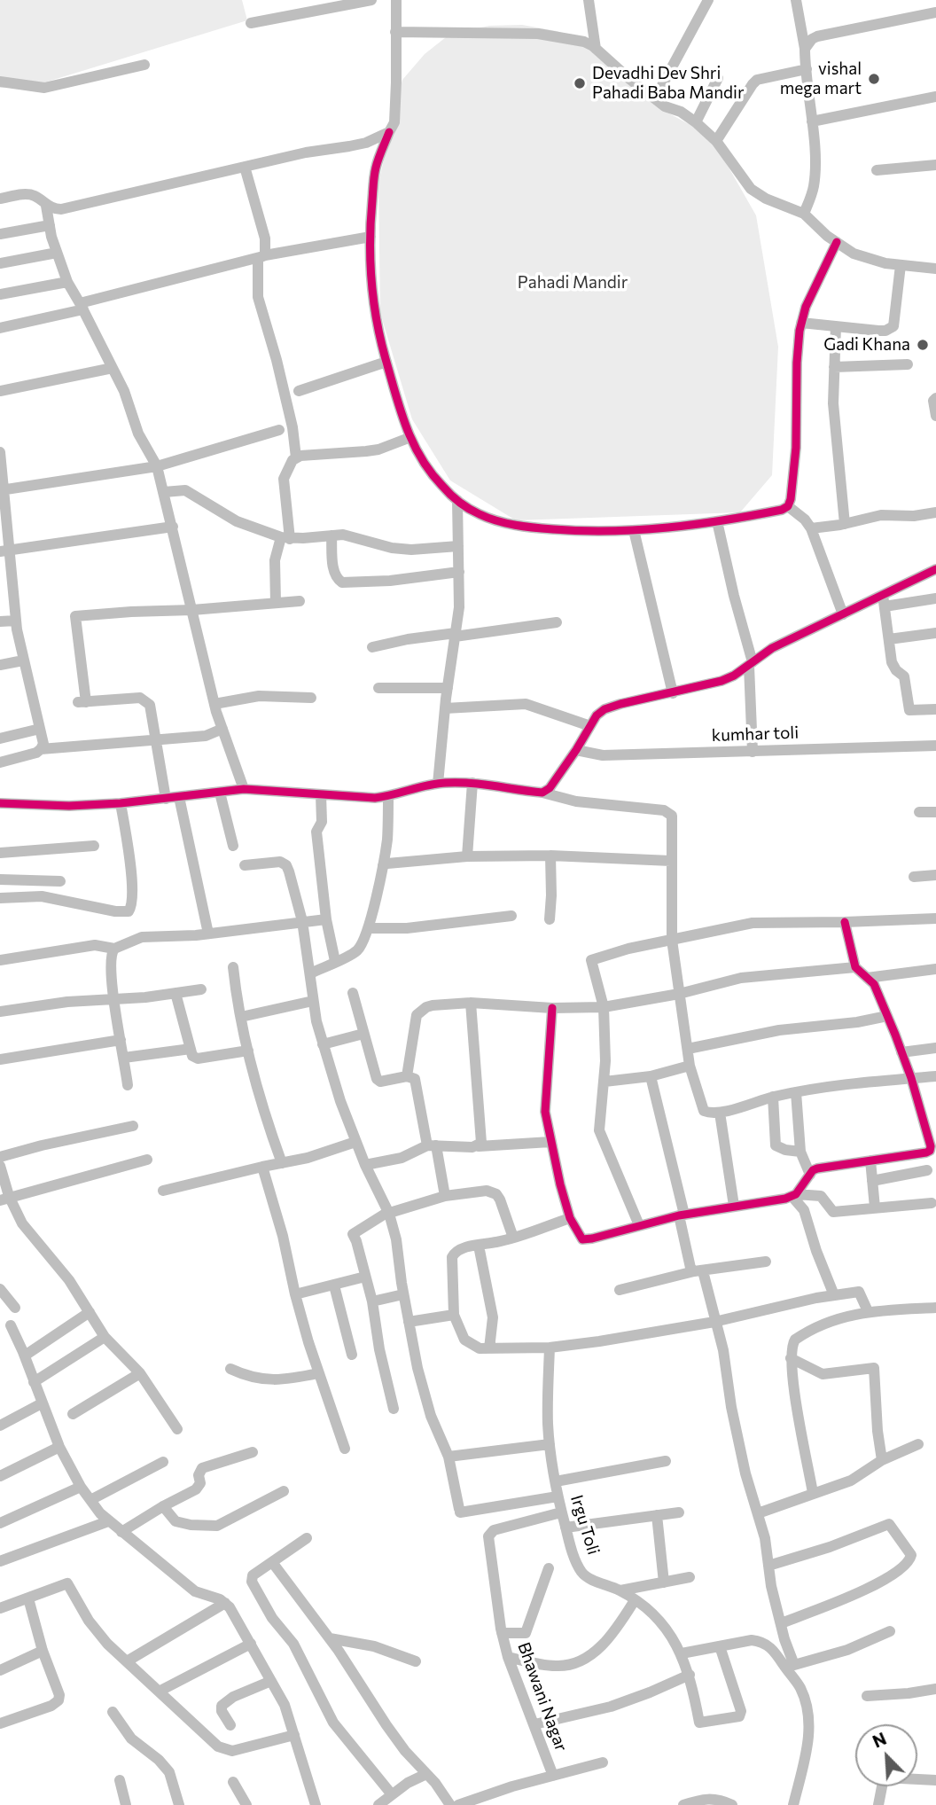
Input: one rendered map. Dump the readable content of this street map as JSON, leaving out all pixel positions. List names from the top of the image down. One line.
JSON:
{"streets":{"street":["kumhar toli","Irgu Toli","Bhawani Nagar"]},"crossings":[["Irgu Toli","Bhawani Nagar"]],"parks":["Pahadi Mandir"],"places":["vishal mega mart","Devadhi Dev Shri Pahadi Baba Mandir","Gadi Khana"],"north":"top left"}
